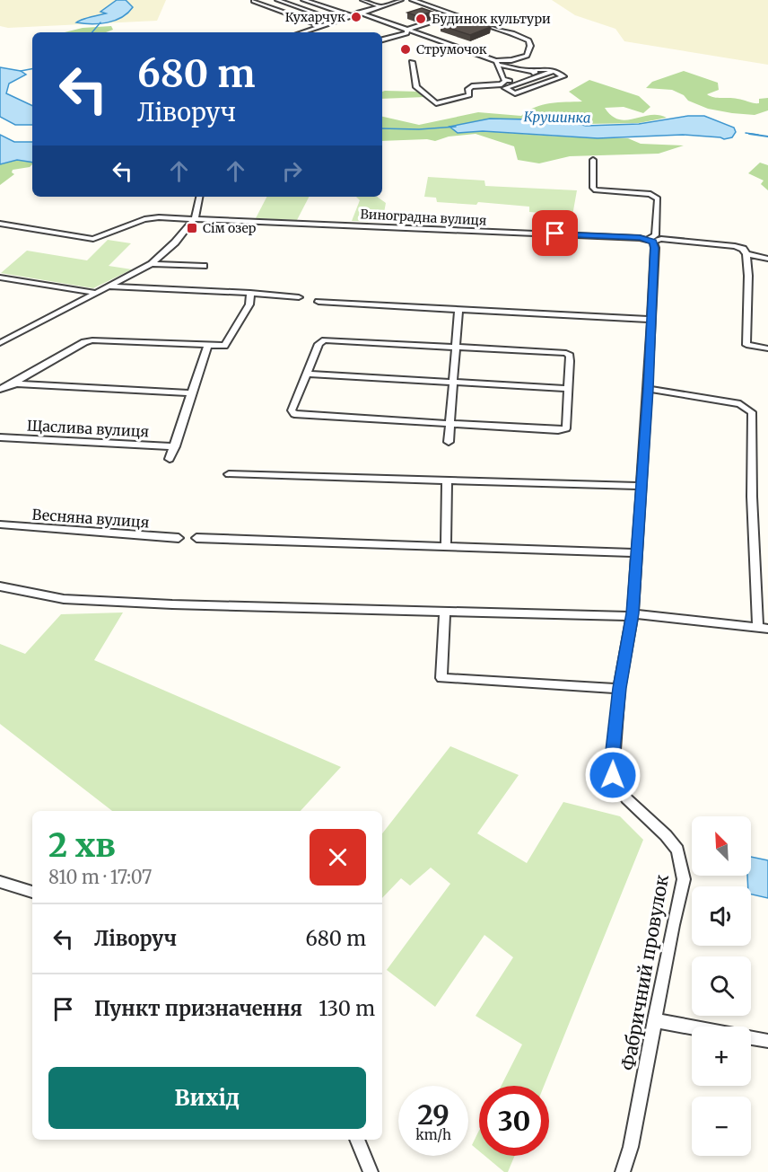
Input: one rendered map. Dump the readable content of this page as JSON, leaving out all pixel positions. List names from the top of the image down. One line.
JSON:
{"streets":{"street":["Виноградна вулиця","Щаслива вулиця","Весняна вулиця","Фабричний провулок"]},"crossings":[["Виноградна вулиця","Фабричний провулок"]],"water":["Крушинка"],"places":{"other":["Кухарчук","Будинок культури","Струмочок"],"transit":["Сім озер"]},"north":"top left","page":{"turn":["680 m","Ліворуч"],"heading":["2 хв","810 m · 17:07"],"map_buttons":["+","−"],"list":[{"name":"Ліворуч","value":"680 m"},{"name":"Пункт призначення","value":"130 m"}],"buttons":"Вихід","speed":"29 km/h","limit":"30"}}
